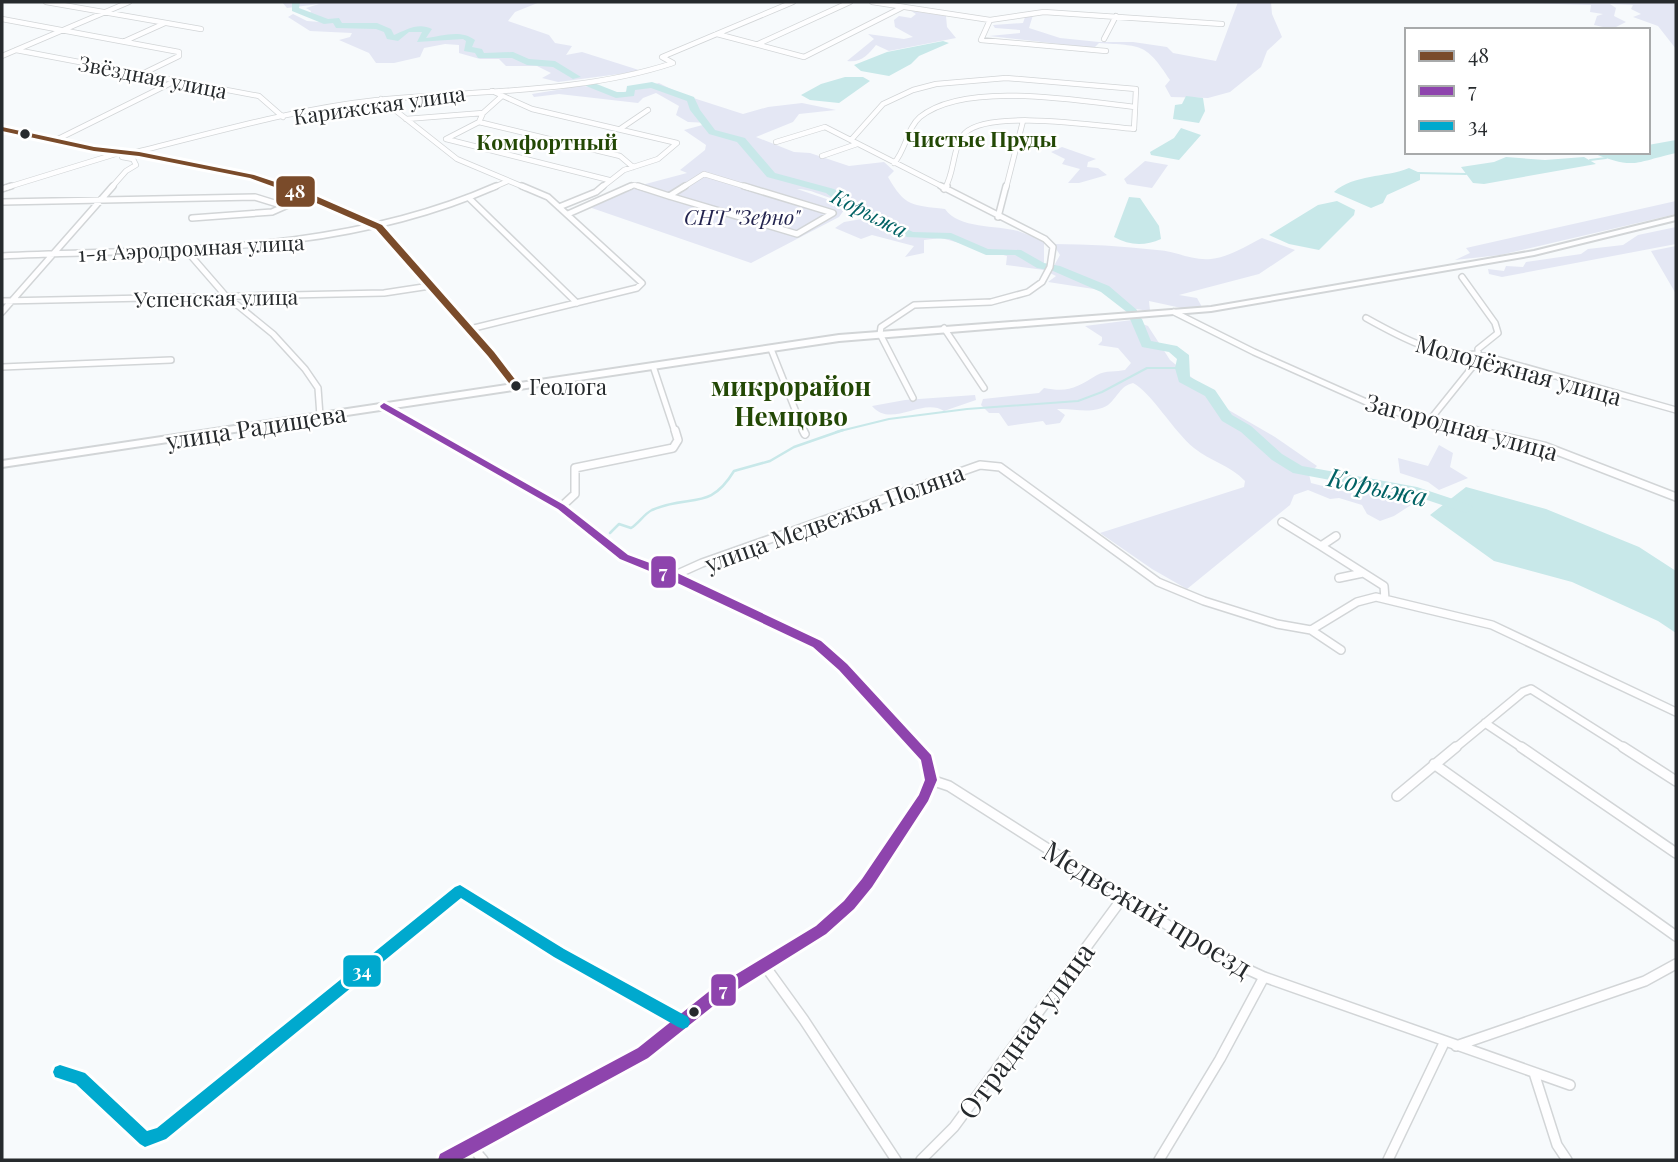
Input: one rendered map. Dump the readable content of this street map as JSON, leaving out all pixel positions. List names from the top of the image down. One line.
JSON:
{"streets":{"main road":["улица Радищева"],"street":["Звёздная улица","Карижская улица","1-я Аэродромная улица","Успенская улица","Молодёжная улица","Загородная улица","улица Медвежья Поляна","Медвежий проезд","Отрадная улица"]},"crossings":[["Звёздная улица","Карижская улица"],["улица Радищева","Загородная улица"],["Медвежий проезд","Отрадная улица"]],"districts":["Чистые Пруды","Комфортный","микрорайон Немцово"],"water":["Корыжа"],"parks":["СНТ \"Зерно\""],"places":["Геолога"],"lines":["transit line 48","transit line 7","transit line 34"],"legend":["48","7","34"]}
